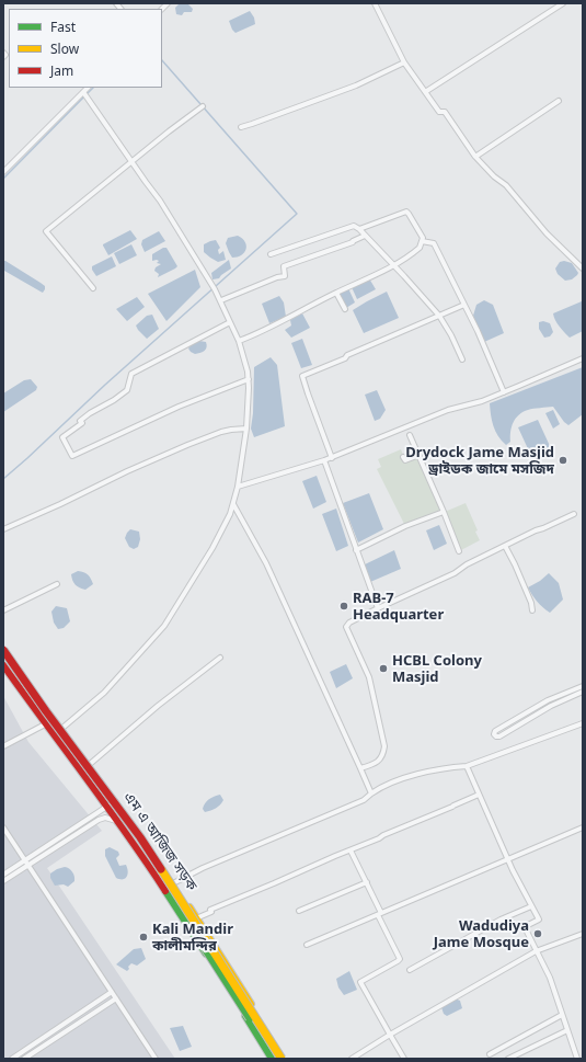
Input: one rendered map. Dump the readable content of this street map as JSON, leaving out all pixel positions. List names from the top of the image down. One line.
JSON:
{"streets":{"main road":["এম এ আজিজ সড়ক"]},"places":["Drydock Jame Masjid ড্রাইডক জামে মসজিদ","RAB-7 Headquarter","HCBL Colony Masjid","Wadudiya Jame Mosque","Kali Mandir কালীমন্দির"],"legend":["Fast","Slow","Jam"]}
